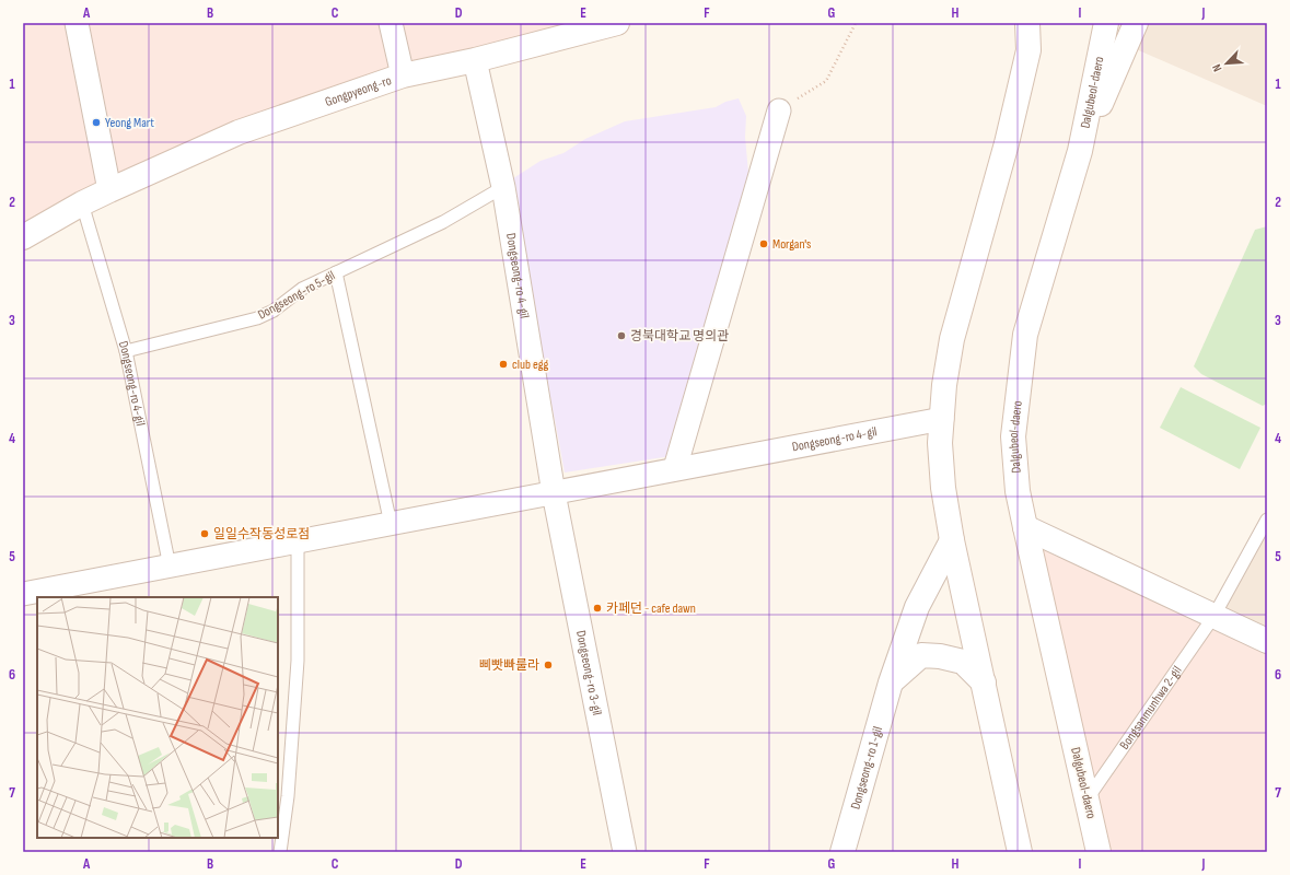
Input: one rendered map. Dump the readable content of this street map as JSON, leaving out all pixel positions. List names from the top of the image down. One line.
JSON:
{"streets":{"main road":["Gongpyeong-ro","Dalgubeol-daero","Dongseong-ro 1-gil"],"street":["Dongseong-ro 4-gil","Dongseong-ro 3-gil"],"lane":["Dongseong-ro 5-gil","Bongsanmunhwa 2-gil"]},"crossings":[["Gongpyeong-ro","Dongseong-ro 4-gil"],["Dalgubeol-daero","Bongsanmunhwa 2-gil"],["Dongseong-ro 4-gil","Dongseong-ro 5-gil"],["Dongseong-ro 4-gil","Dongseong-ro 3-gil"]],"places":["Yeong Mart","Morgan's","경북대학교 명의관","club egg","일일수작동성로점","카페던 - cafe dawn","삐빳빠룰라"],"north":"bottom left","grid":{"columns":["A","B","C","D","E","F","G","H","I","J"],"rows":["1","2","3","4","5","6","7"]}}
